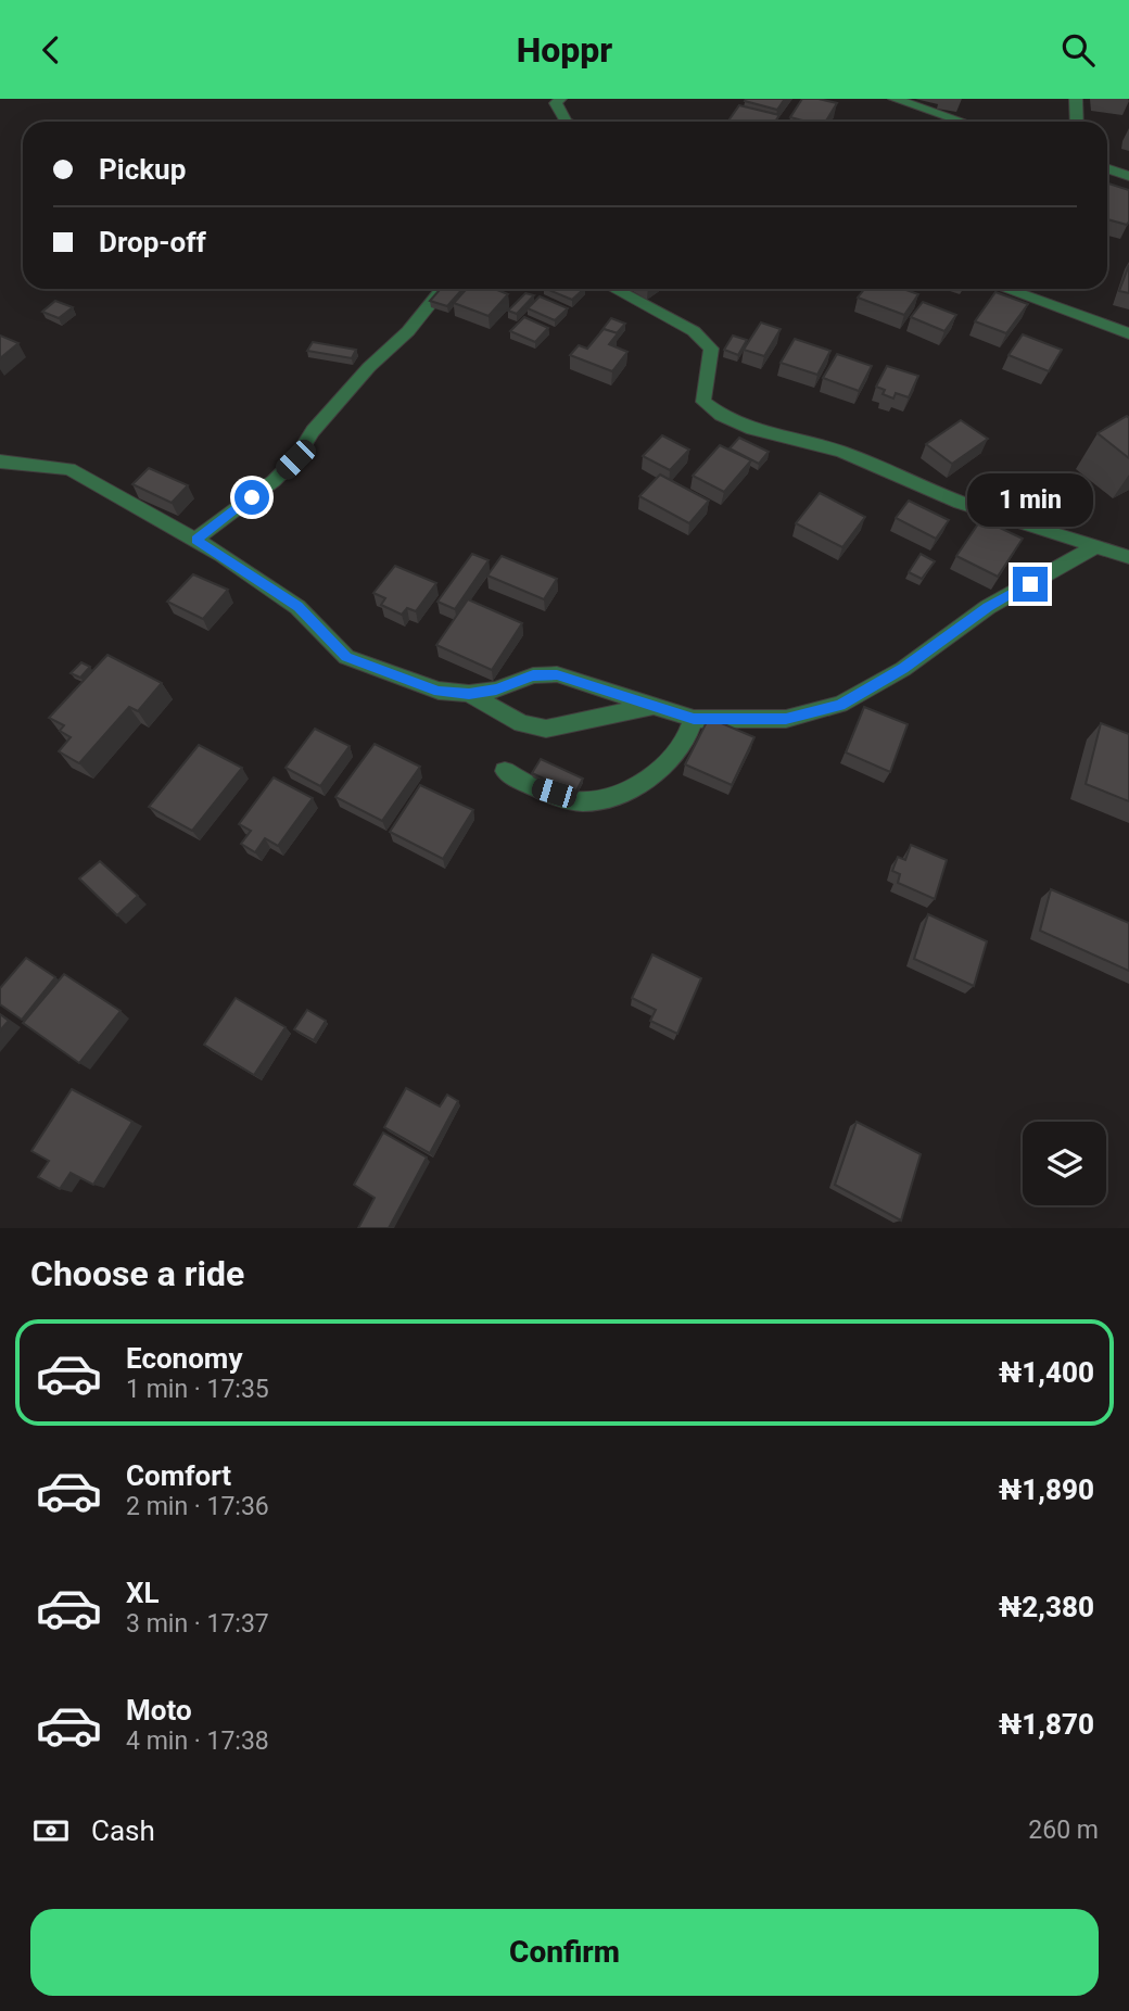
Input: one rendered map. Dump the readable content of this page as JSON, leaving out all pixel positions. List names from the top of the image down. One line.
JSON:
{"page":{"header":"Hoppr","banner":["Pickup","Drop-off"],"bubble":"1 min","heading":"Choose a ride","list":[{"name":"Economy","note":"1 min · 17:35","value":"₦1,400"},{"name":"Comfort","note":"2 min · 17:36","value":"₦1,890"},{"name":"XL","note":"3 min · 17:37","value":"₦2,380"},{"name":"Moto","note":"4 min · 17:38","value":"₦1,870"}],"pay":["Cash","260 m"],"buttons":"Confirm"}}
